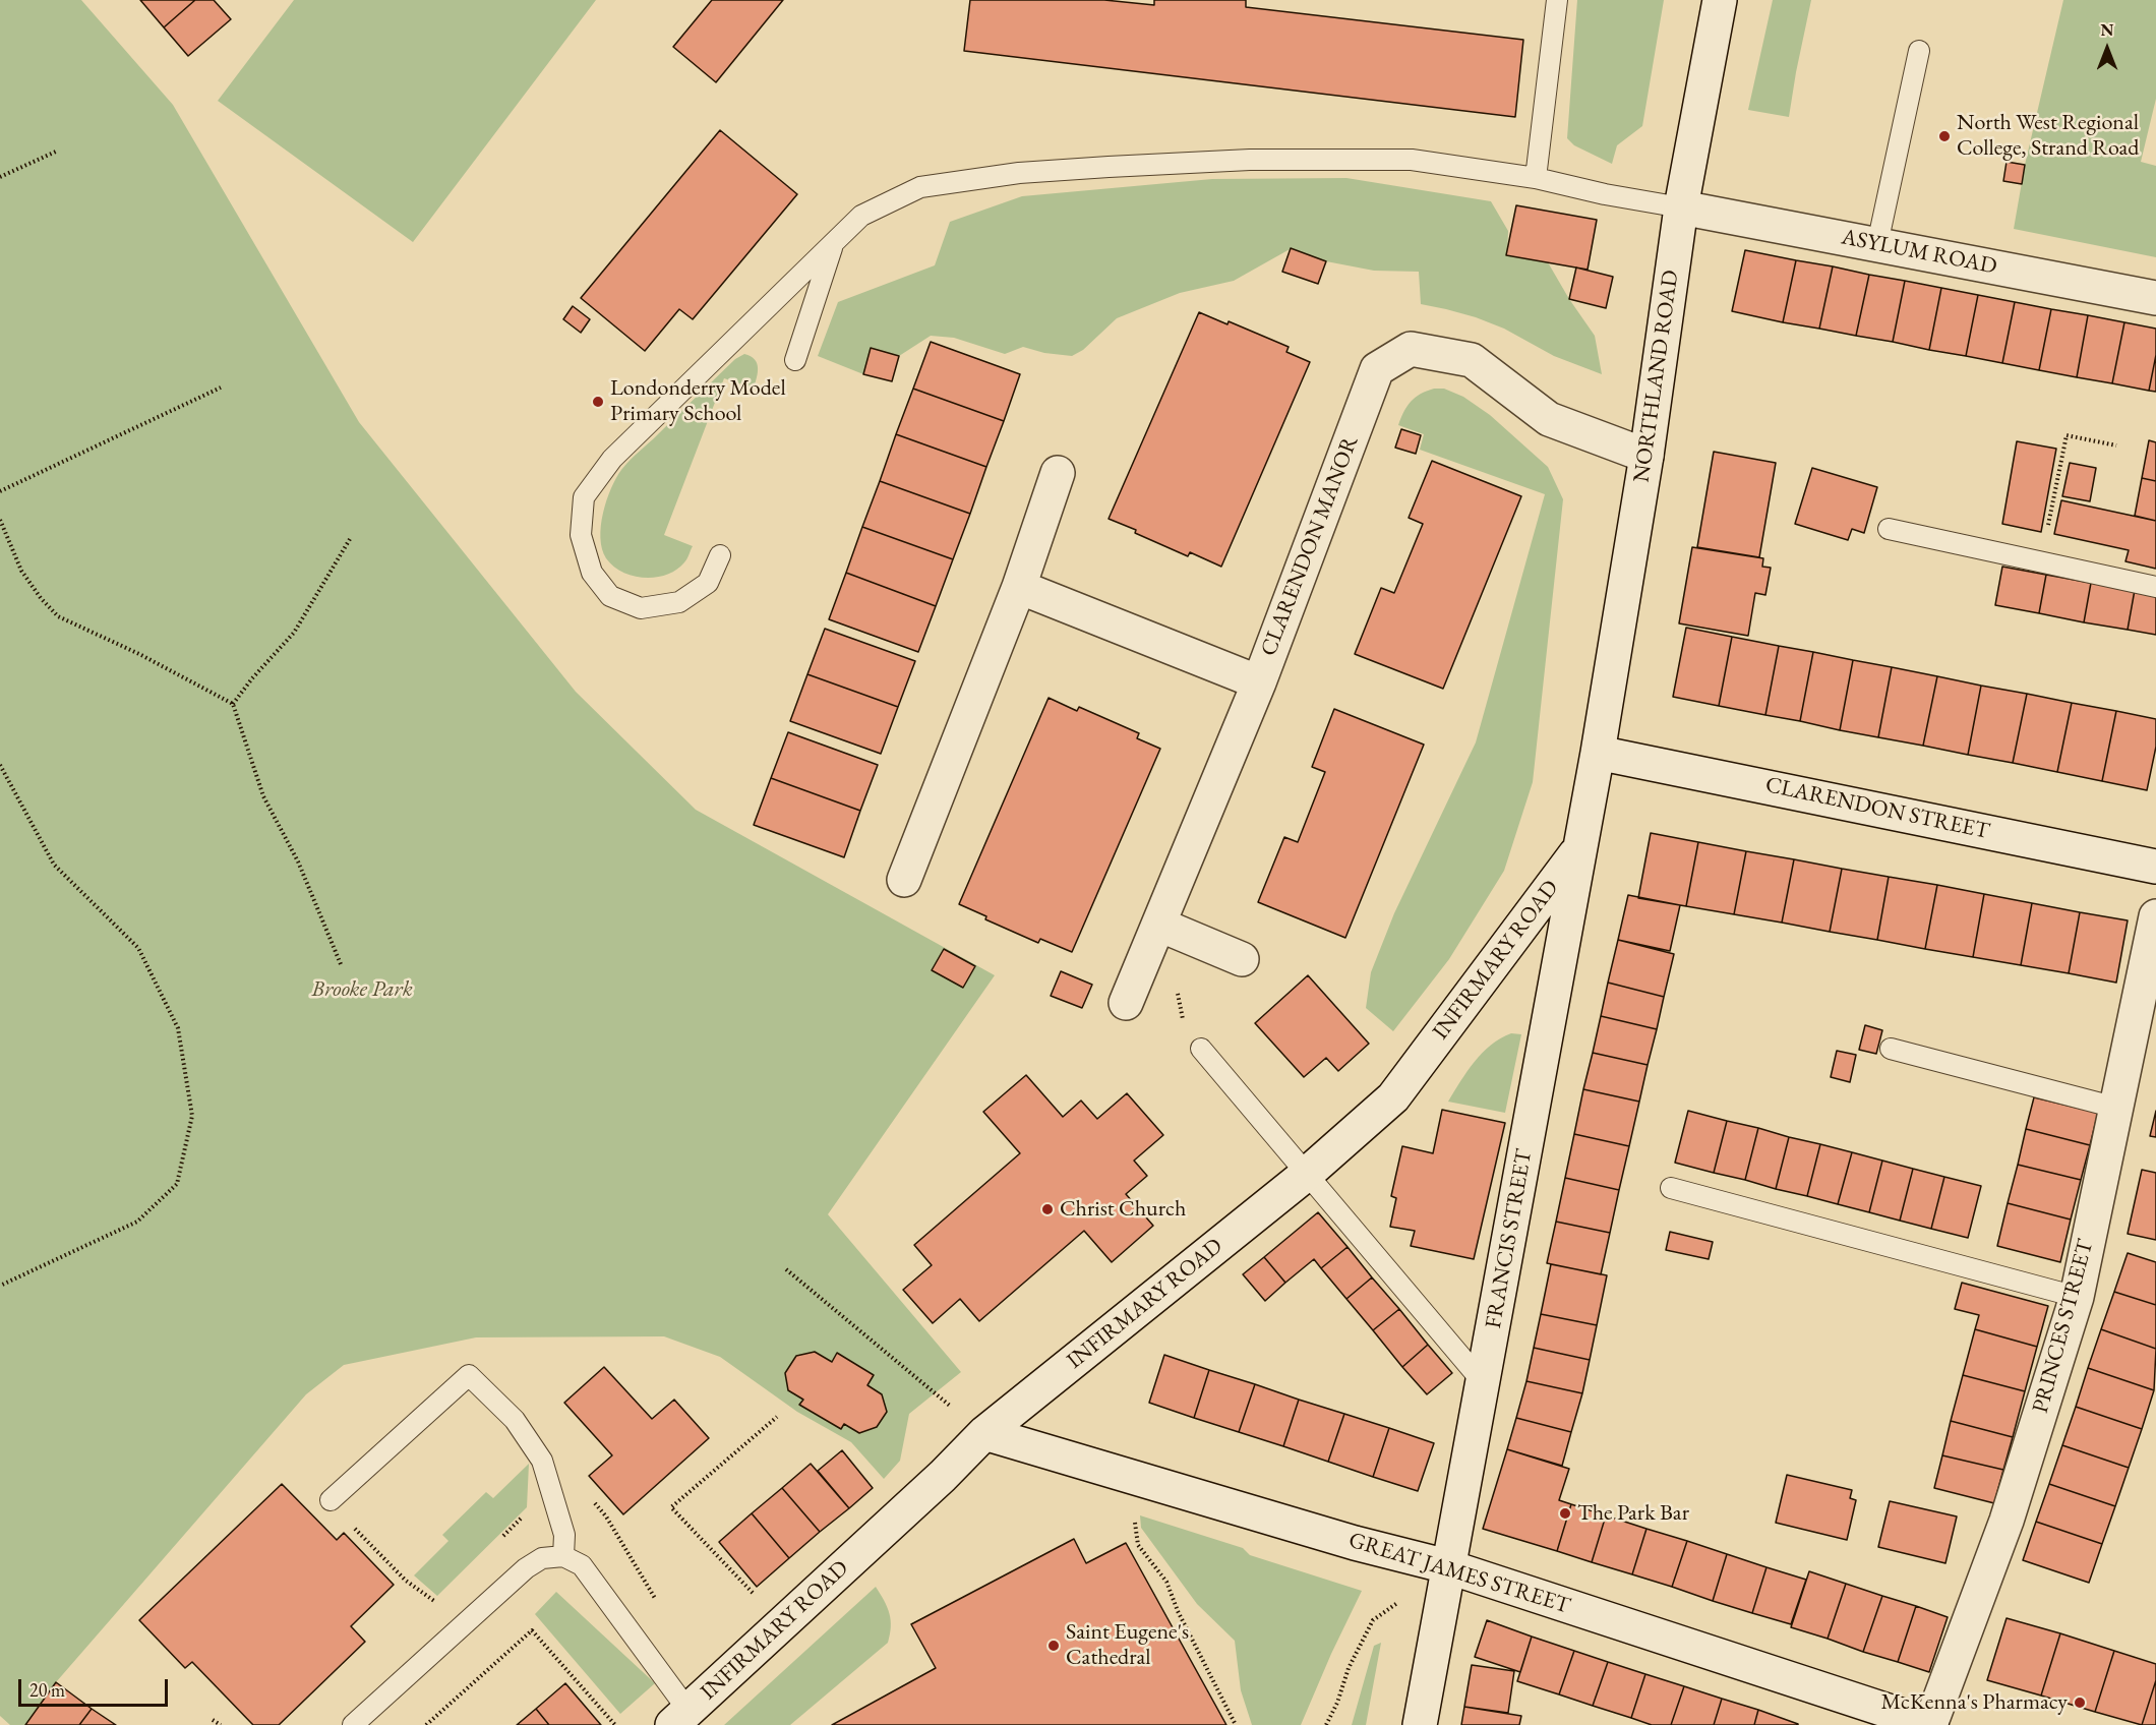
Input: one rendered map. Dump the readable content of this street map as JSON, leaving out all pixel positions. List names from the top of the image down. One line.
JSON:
{"streets":{"main road":["ASYLUM ROAD","NORTHLAND ROAD","CLARENDON MANOR","CLARENDON STREET","INFIRMARY ROAD","FRANCIS STREET","PRINCES STREET","GREAT JAMES STREET"]},"crossings":[["ASYLUM ROAD","NORTHLAND ROAD"],["NORTHLAND ROAD","CLARENDON MANOR"],["NORTHLAND ROAD","CLARENDON STREET"],["NORTHLAND ROAD","FRANCIS STREET"],["CLARENDON STREET","FRANCIS STREET"],["INFIRMARY ROAD","FRANCIS STREET"],["INFIRMARY ROAD","GREAT JAMES STREET"],["FRANCIS STREET","GREAT JAMES STREET"],["PRINCES STREET","GREAT JAMES STREET"]],"parks":["Brooke Park"],"places":["North West Regional College, Strand Road","Londonderry Model Primary School","Christ Church","The Park Bar","Saint Eugene's Cathedral","McKenna's Pharmacy"],"scale_bar":"20 m","north":"top"}
